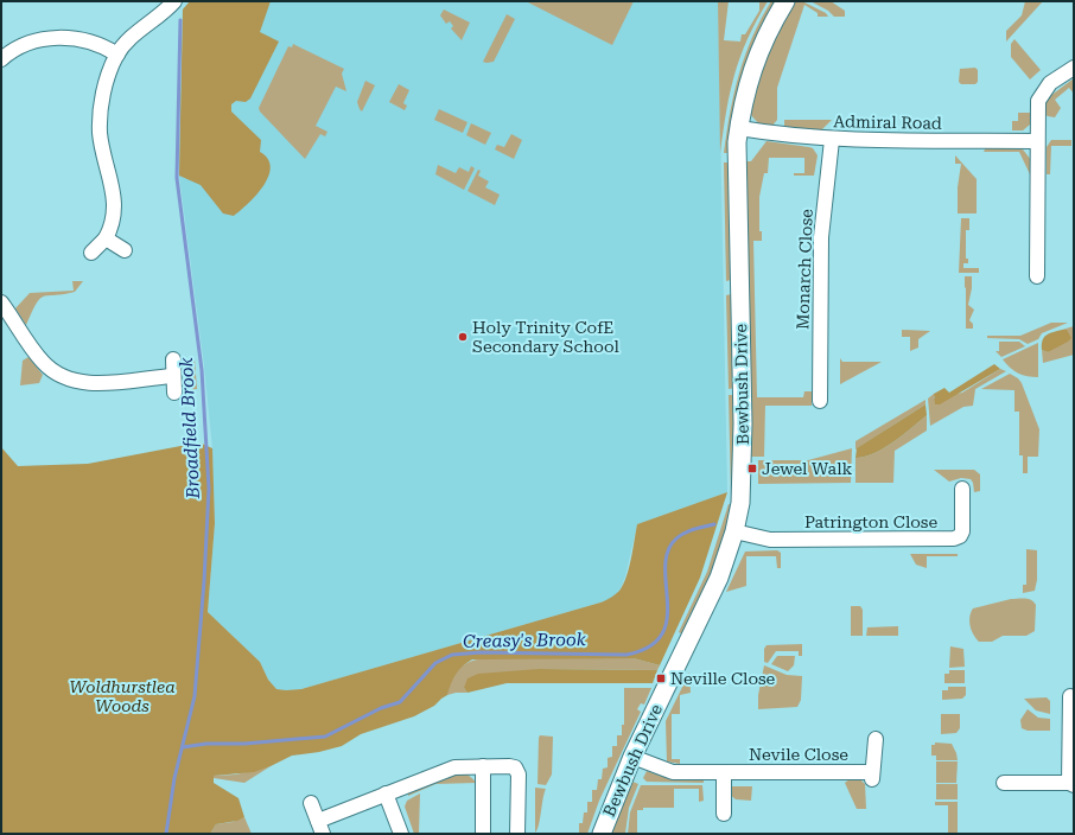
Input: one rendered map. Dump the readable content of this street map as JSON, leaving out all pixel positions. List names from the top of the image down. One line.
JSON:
{"streets":{"street":["Admiral Road","Monarch Close","Bewbush Drive","Patrington Close","Nevile Close"]},"crossings":[["Admiral Road","Monarch Close"],["Admiral Road","Bewbush Drive"],["Bewbush Drive","Patrington Close"],["Bewbush Drive","Nevile Close"]],"water":["Broadfield Brook","Creasy's Brook"],"parks":["Woldhurstlea Woods"],"places":{"other":["Holy Trinity CofE Secondary School"],"transit":["Jewel Walk","Neville Close"]}}
